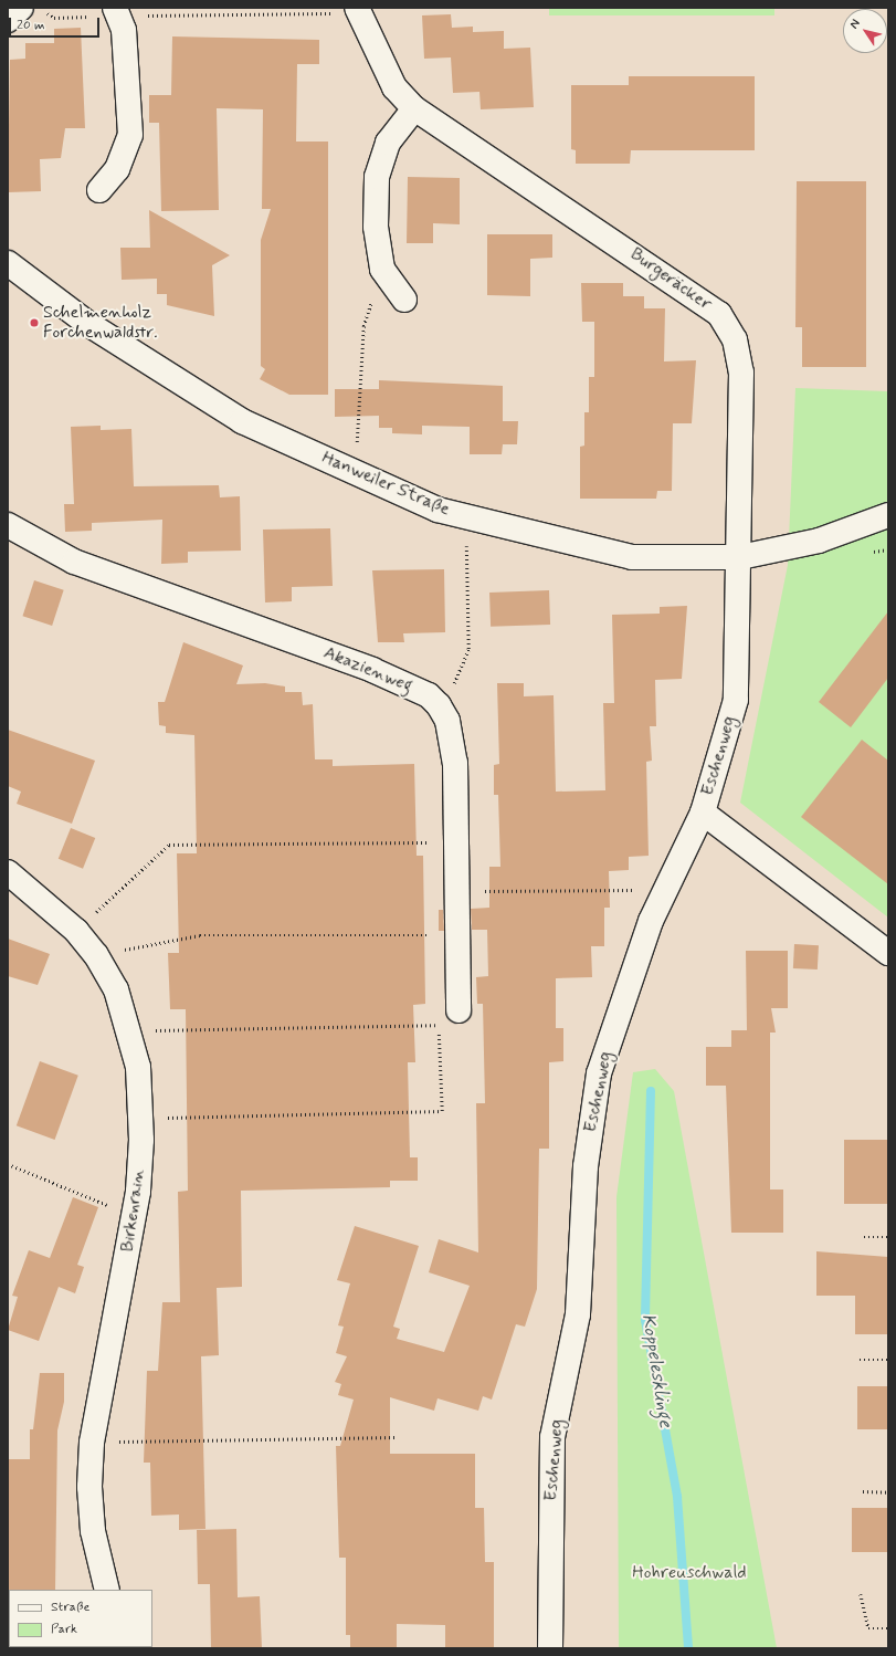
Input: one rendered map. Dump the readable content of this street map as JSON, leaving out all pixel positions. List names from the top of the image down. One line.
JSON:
{"streets":{"street":["Burgeräcker","Hanweiler Straße","Akazienweg","Eschenweg","Birkenrain"]},"crossings":[["Burgeräcker","Hanweiler Straße"],["Burgeräcker","Eschenweg"],["Hanweiler Straße","Eschenweg"]],"water":["Koppelesklinge"],"parks":["Hohreuschwald"],"places":["Schelmenholz Forchenwaldstr."],"legend":["Straße","Park"],"scale_bar":"20 m","north":"top left"}
